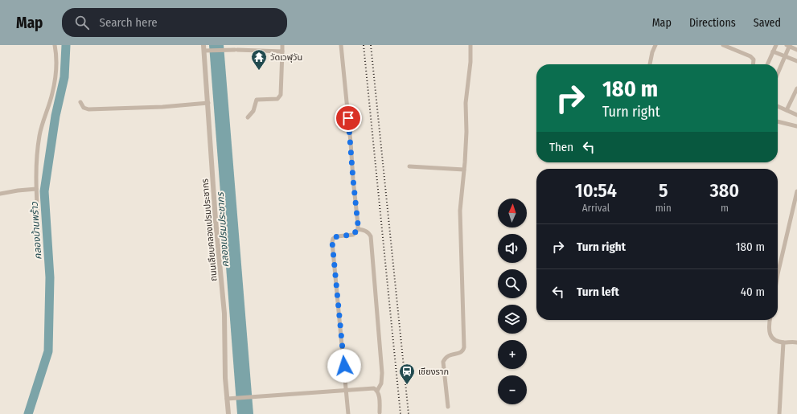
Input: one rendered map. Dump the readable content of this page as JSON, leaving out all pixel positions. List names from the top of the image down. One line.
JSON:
{"streets":{"street":["ถนนเลียบคลองเปรมประชากร"]},"water":["คลองเปรมประชากร","คลองบ้านพร้าว"],"places":{"temple":["วัดเวฬุวัน"],"station":["เชียงราก"]},"north":"top","page":{"header":"Map","search":"Search here","nav":["Map","Directions","Saved"],"turn":["180 m","Turn right"],"then":"Then","eta":["10:54","Arrival","5","min","380","m"],"map_buttons":["+","−"],"list":[{"name":"Turn right","value":"180 m"},{"name":"Turn left","value":"40 m"}]}}
